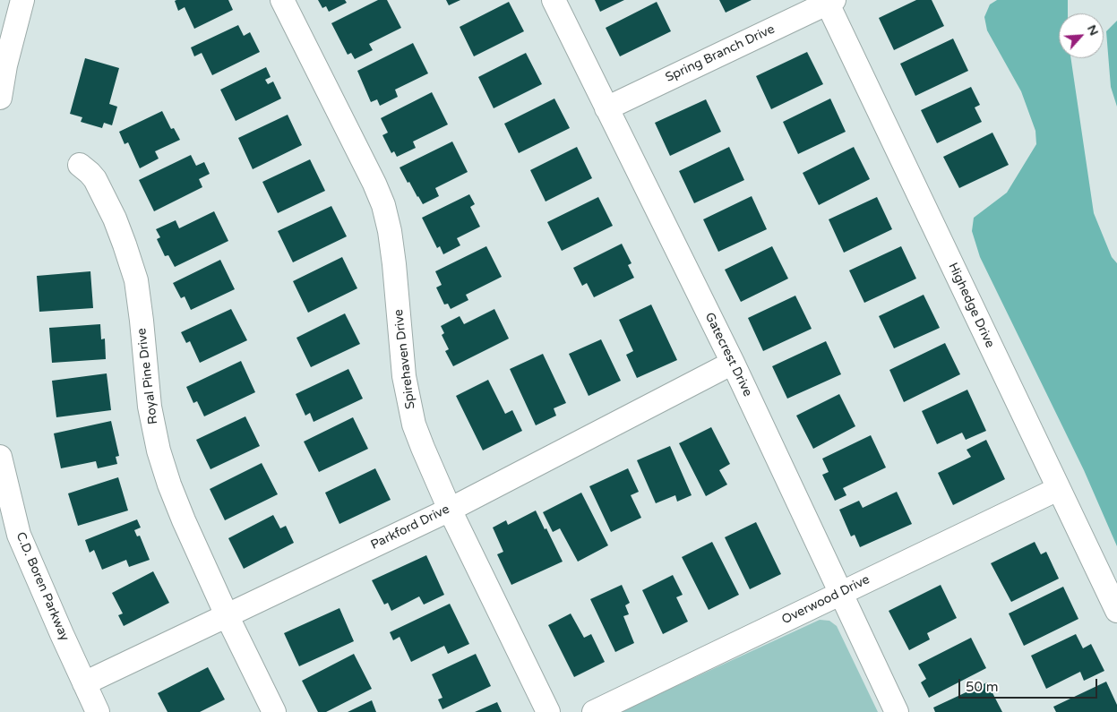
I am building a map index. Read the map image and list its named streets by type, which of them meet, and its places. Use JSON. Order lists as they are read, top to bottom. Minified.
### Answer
{"streets":{"street":["Spring Branch Drive","Highedge Drive","Gatecrest Drive","Spirehaven Drive","Royal Pine Drive","Parkford Drive","C.D. Boren Parkway","Overwood Drive"]},"crossings":[["Spring Branch Drive","Highedge Drive"],["Spring Branch Drive","Gatecrest Drive"],["Highedge Drive","Overwood Drive"],["Gatecrest Drive","Parkford Drive"],["Gatecrest Drive","Overwood Drive"],["Spirehaven Drive","Parkford Drive"],["Royal Pine Drive","Parkford Drive"],["Parkford Drive","C.D. Boren Parkway"]],"scale_bar":"50 m","north":"top right"}
